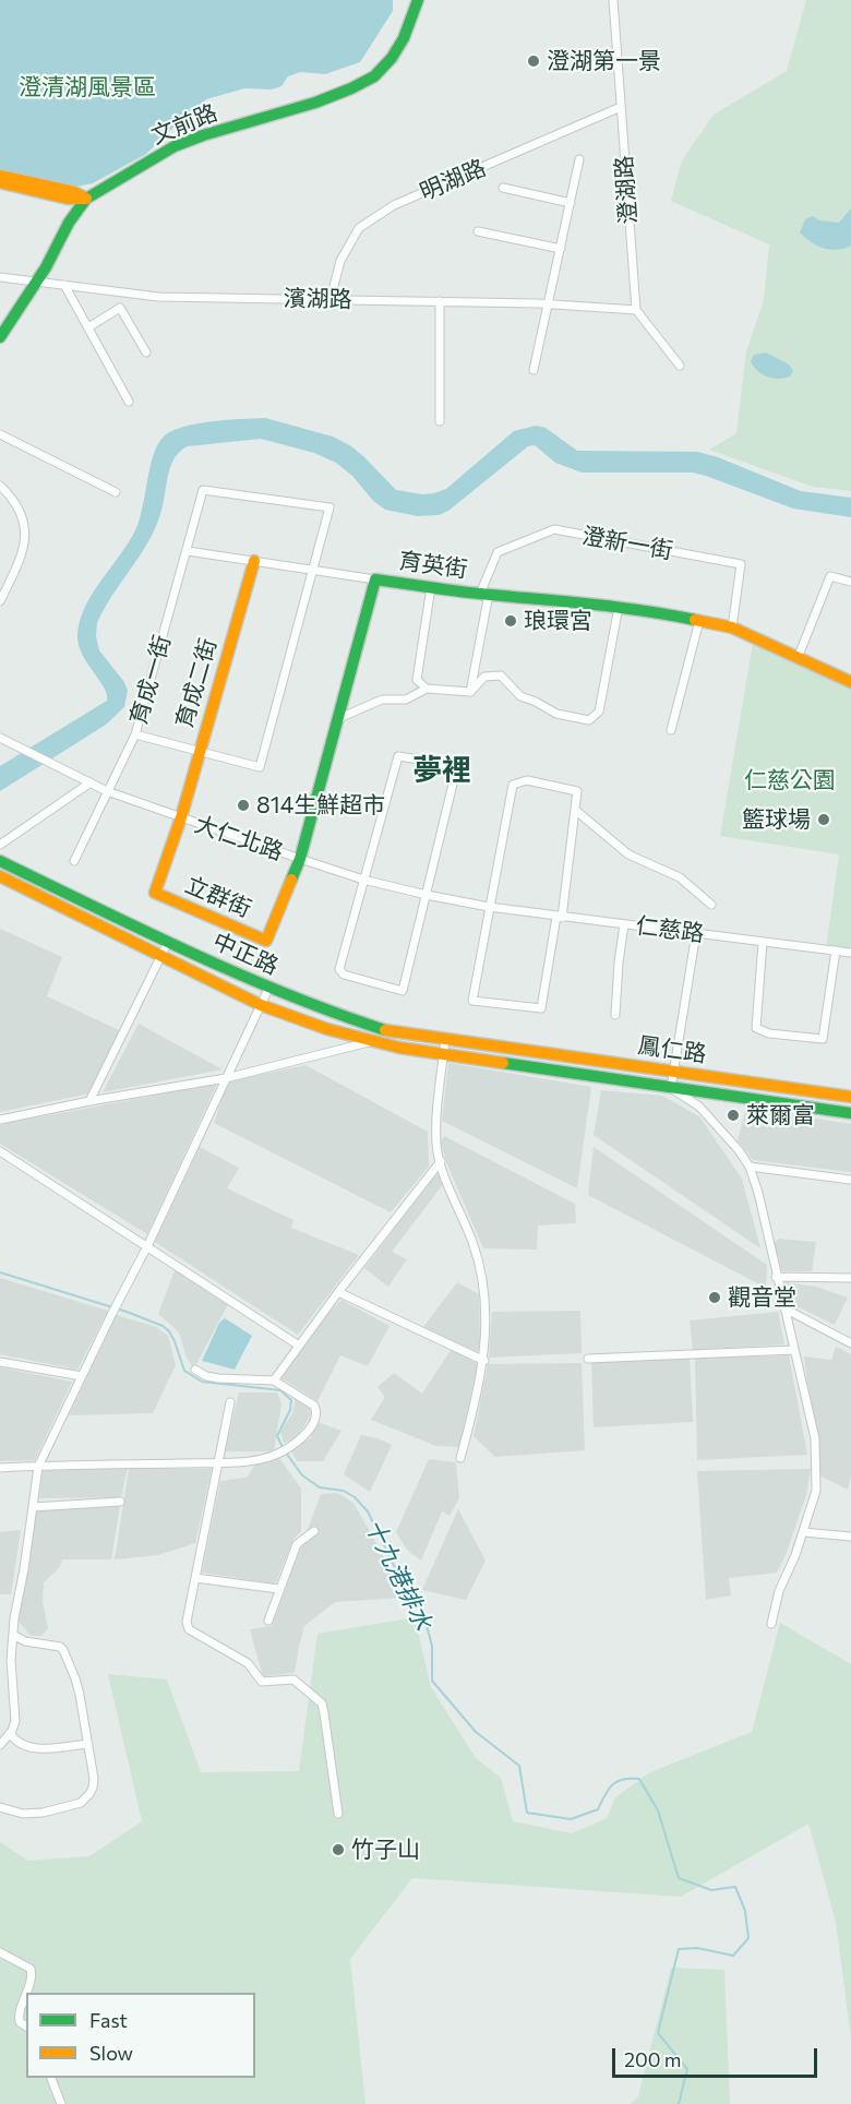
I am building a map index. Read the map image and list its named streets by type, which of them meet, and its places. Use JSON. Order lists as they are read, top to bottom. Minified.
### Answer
{"streets":{"street":["文前路","明湖路","澄湖路","濱湖路","澄新一街","育英街","育成一街","育成二街","大仁北路","立群街","仁慈路","中正路","鳳仁路"]},"crossings":[["文前路","濱湖路"],["明湖路","澄湖路"],["明湖路","濱湖路"],["澄湖路","濱湖路"],["澄新一街","育英街"],["育英街","大仁北路"],["育英街","立群街"],["育成一街","大仁北路"],["育成二街","大仁北路"],["育成二街","立群街"],["大仁北路","立群街"],["大仁北路","仁慈路"],["中正路","鳳仁路"]],"districts":["夢裡"],"water":["十九港排水"],"parks":["澄清湖風景區","仁慈公園"],"places":["澄湖第一景","琅環宮","814生鮮超市","籃球場","萊爾富","觀音堂","竹子山"],"legend":["Fast","Slow"],"scale_bar":"200 m"}
